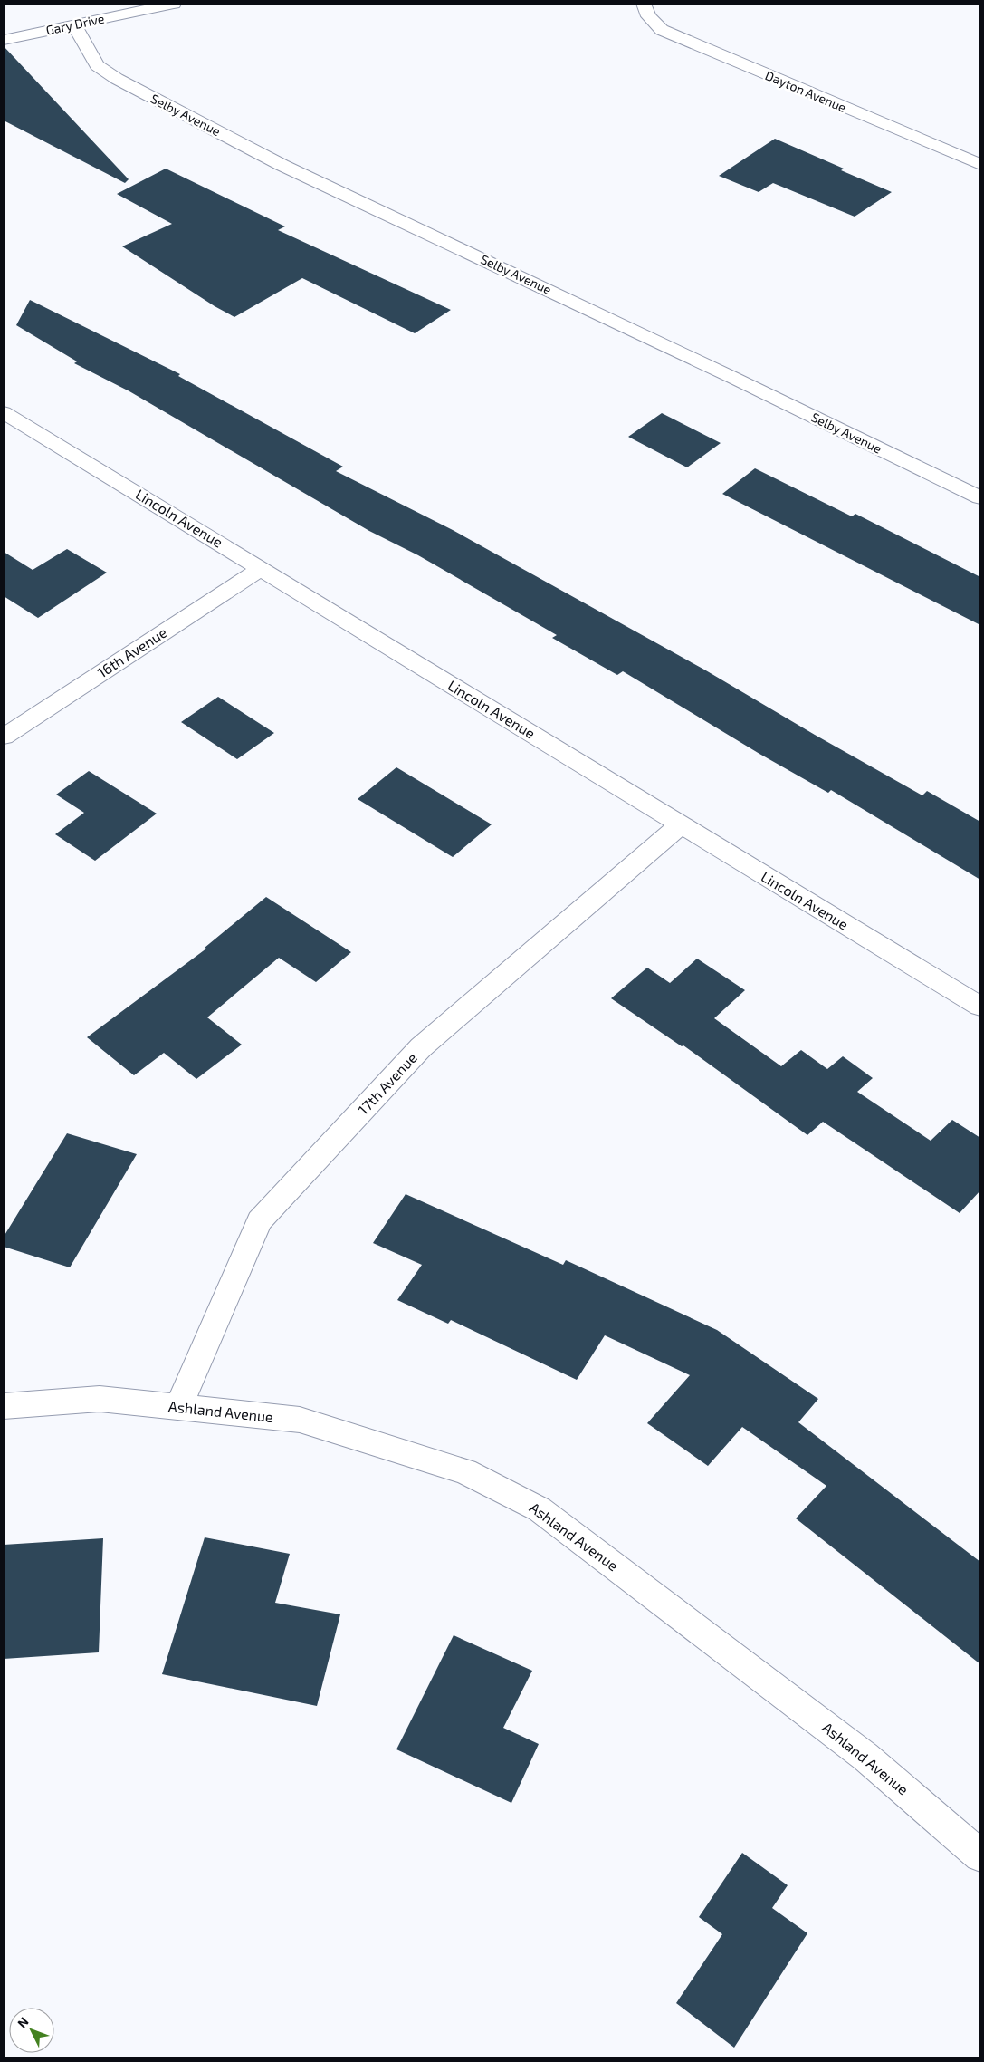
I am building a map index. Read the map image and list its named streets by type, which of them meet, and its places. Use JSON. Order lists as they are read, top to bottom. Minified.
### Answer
{"streets":{"street":["Gary Drive","Dayton Avenue","Selby Avenue","Lincoln Avenue","16th Avenue","17th Avenue","Ashland Avenue"]},"crossings":[["Gary Drive","Selby Avenue"],["Lincoln Avenue","16th Avenue"],["Lincoln Avenue","17th Avenue"],["17th Avenue","Ashland Avenue"]],"north":"top left"}
